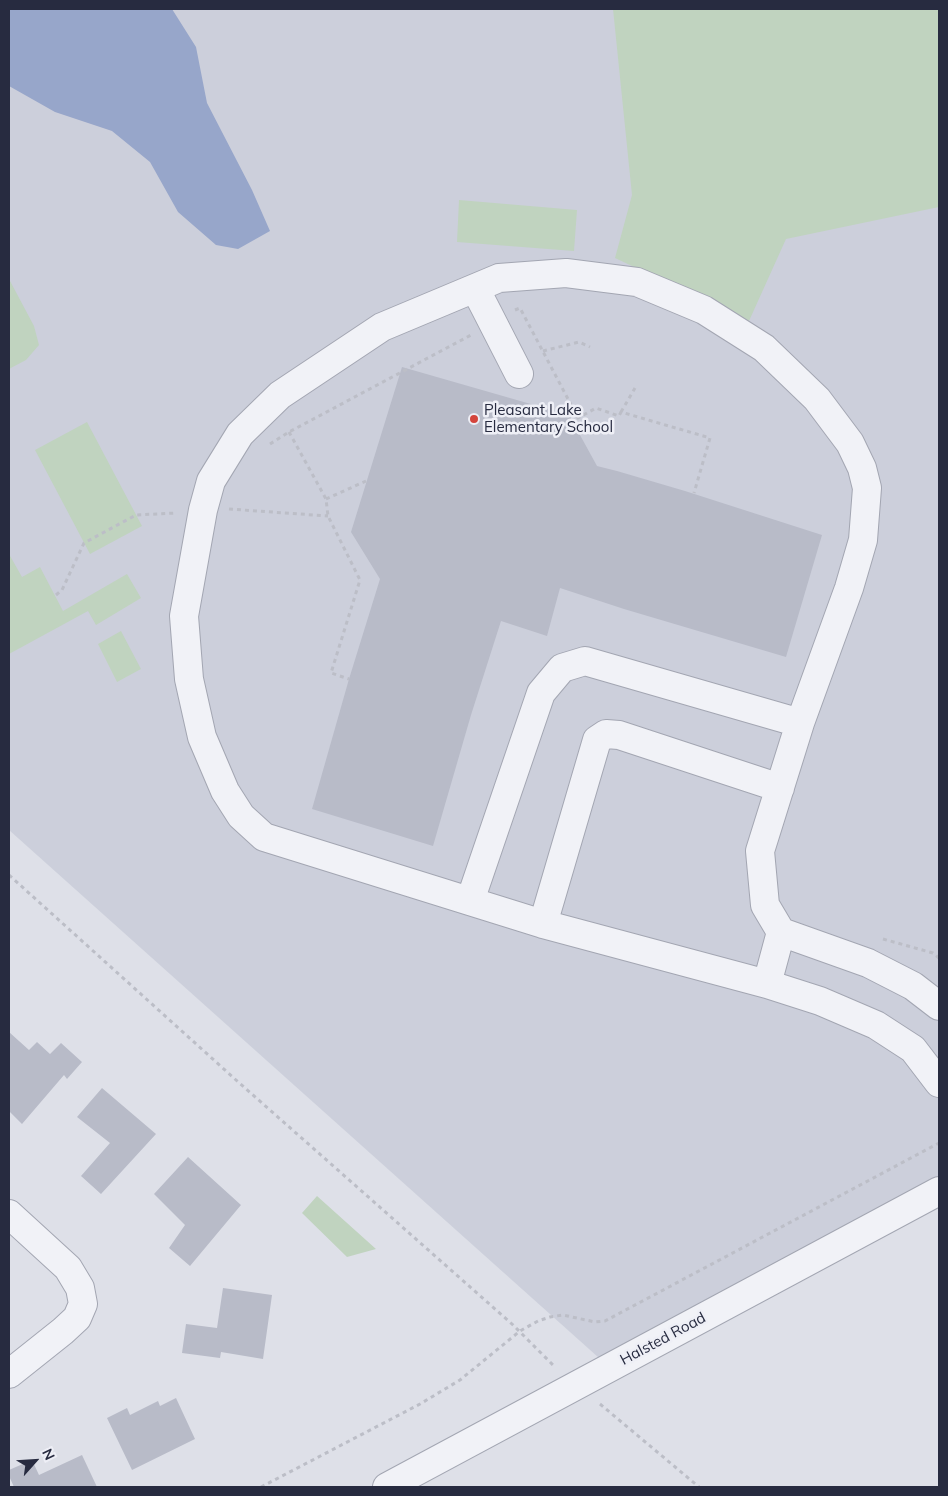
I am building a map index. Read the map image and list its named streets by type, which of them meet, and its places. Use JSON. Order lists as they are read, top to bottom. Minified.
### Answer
{"streets":{"street":["Halsted Road"]},"places":["Pleasant Lake Elementary School"],"north":"top right"}
